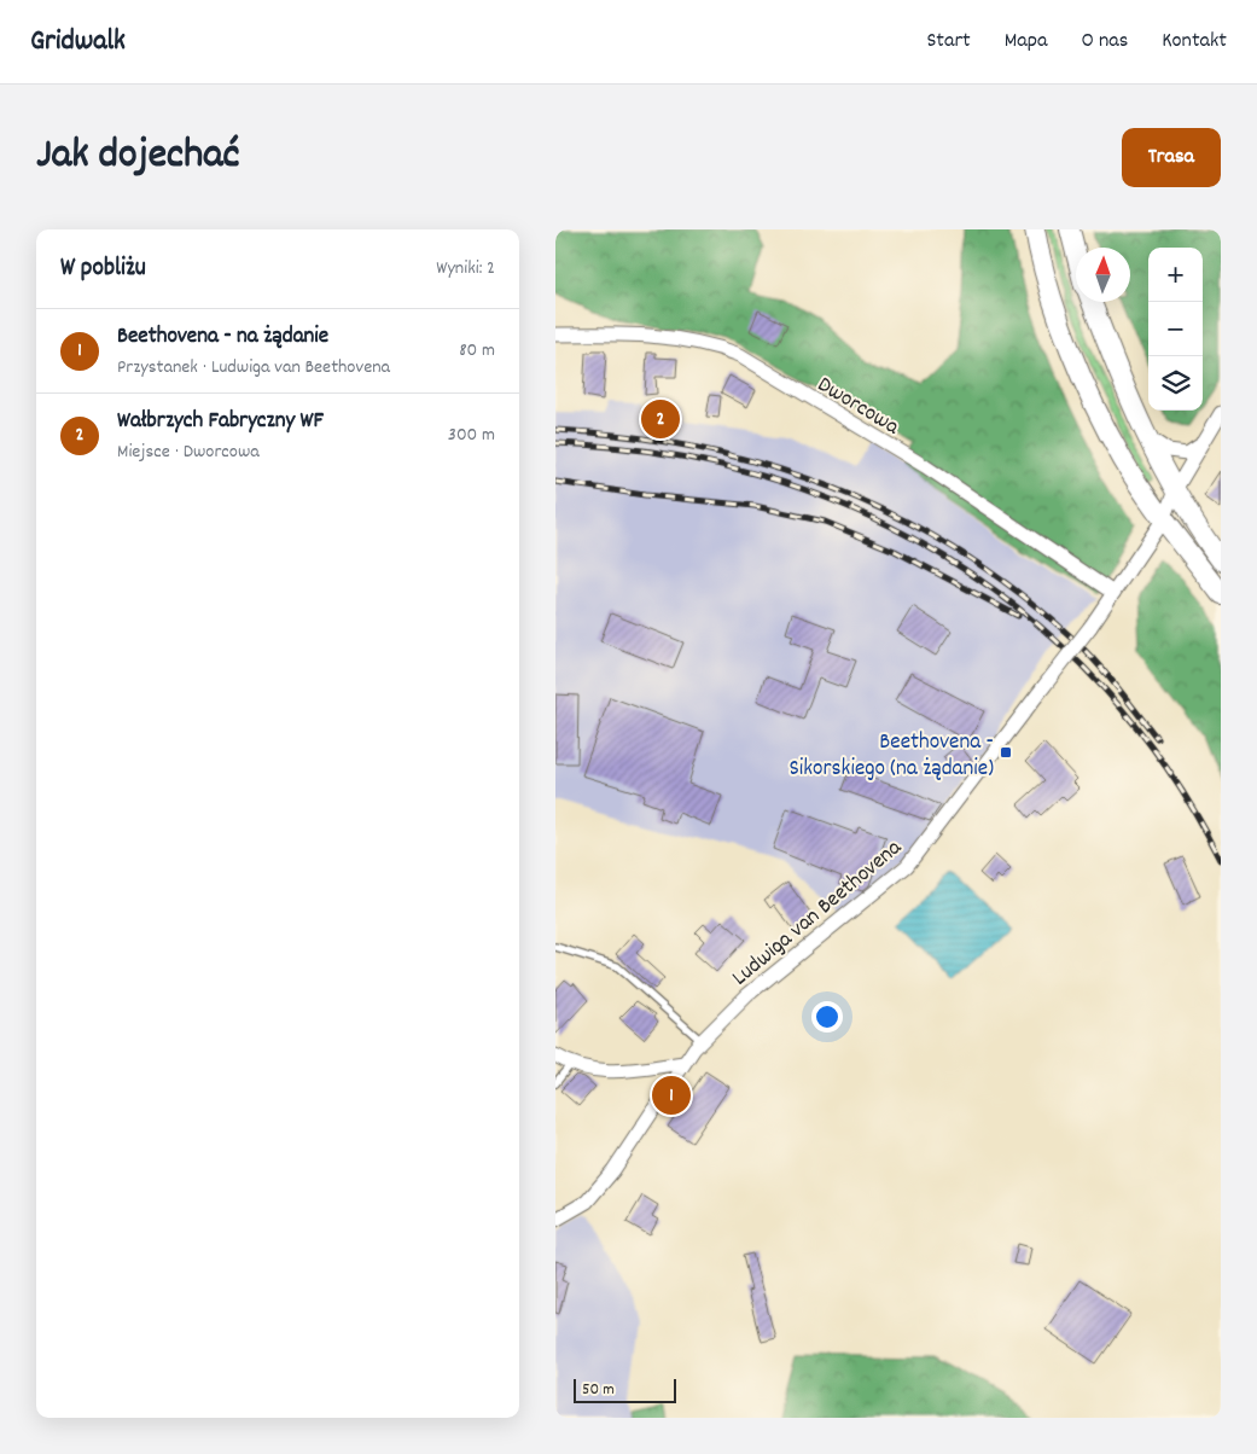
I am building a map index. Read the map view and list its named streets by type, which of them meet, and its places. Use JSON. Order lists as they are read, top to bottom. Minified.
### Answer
{"streets":{"street":["Dworcowa","Ludwiga van Beethovena"]},"crossings":[["Dworcowa","Ludwiga van Beethovena"]],"places":{"transit":["Beethovena - Sikorskiego (na żądanie)"]},"scale_bar":"50 m","north":"top","page":{"header":"Gridwalk","nav":["Start","Mapa","O nas","Kontakt"],"title":"Jak dojechać","buttons":"Trasa","heading":["W pobliżu","Wyniki: 2"],"map_buttons":["+","−"],"list":[{"mark":"1","name":"Beethovena - na żądanie","note":"Przystanek · Ludwiga van Beethovena","value":"80 m"},{"mark":"2","name":"Wałbrzych Fabryczny WF","note":"Miejsce · Dworcowa","value":"300 m"}],"pins":["2","1"],"scale":"50 m"}}
